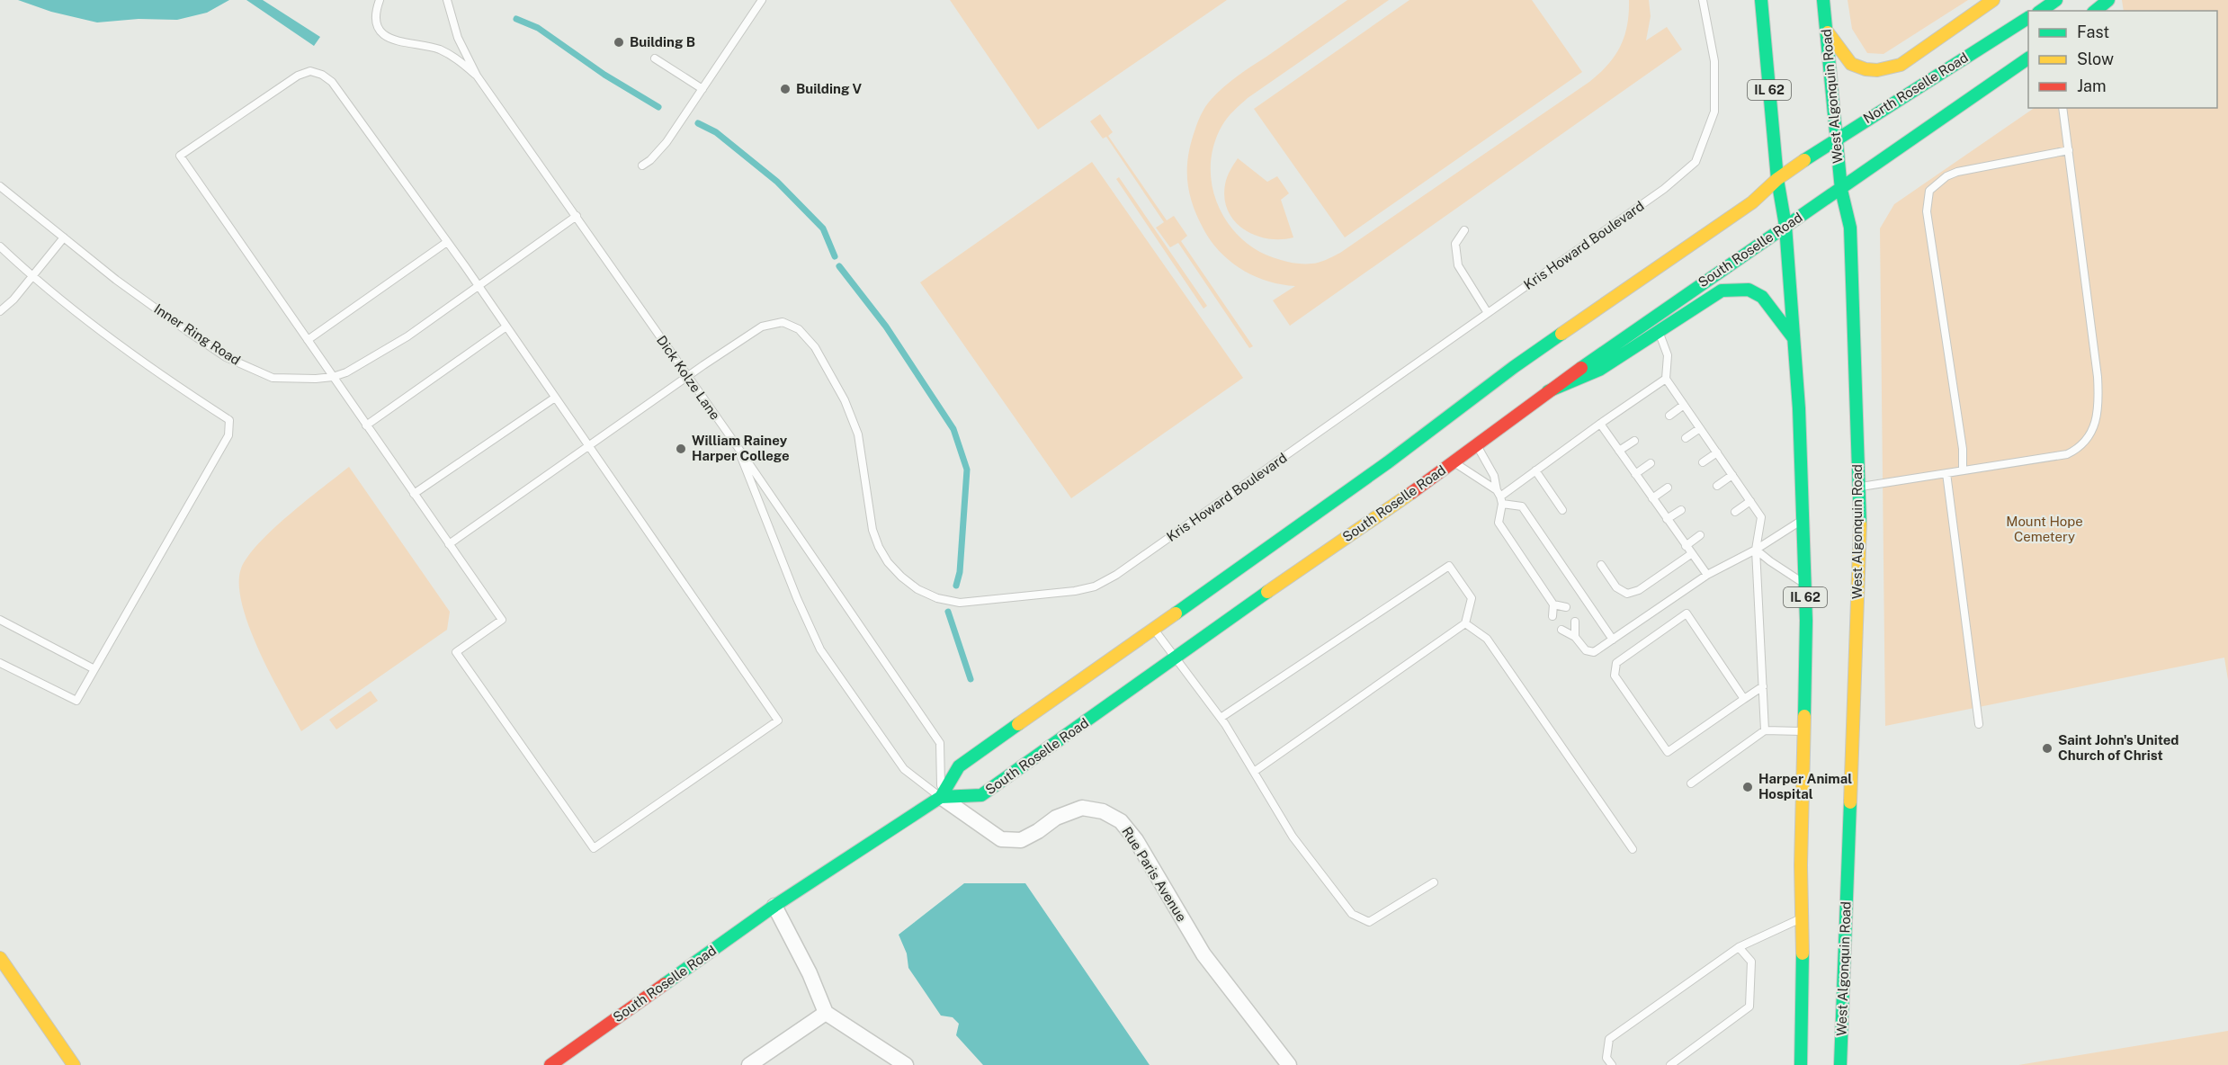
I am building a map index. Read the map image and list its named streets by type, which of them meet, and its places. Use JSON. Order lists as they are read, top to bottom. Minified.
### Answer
{"streets":{"main road":["North Roselle Road","IL 62","West Algonquin Road","South Roselle Road"],"street":["Rue Paris Avenue"],"lane":["Kris Howard Boulevard","Inner Ring Road","Dick Kolze Lane"]},"crossings":[["North Roselle Road","IL 62"],["North Roselle Road","West Algonquin Road"],["North Roselle Road","South Roselle Road"],["IL 62","South Roselle Road"],["West Algonquin Road","South Roselle Road"],["Kris Howard Boulevard","Dick Kolze Lane"],["South Roselle Road","Dick Kolze Lane"],["South Roselle Road","Rue Paris Avenue"],["Inner Ring Road","Dick Kolze Lane"],["Dick Kolze Lane","Rue Paris Avenue"]],"parks":["Mount Hope Cemetery"],"places":["Building B","Building V","William Rainey Harper College","Saint John's United Church of Christ","Harper Animal Hospital"],"legend":["Fast","Slow","Jam"]}
